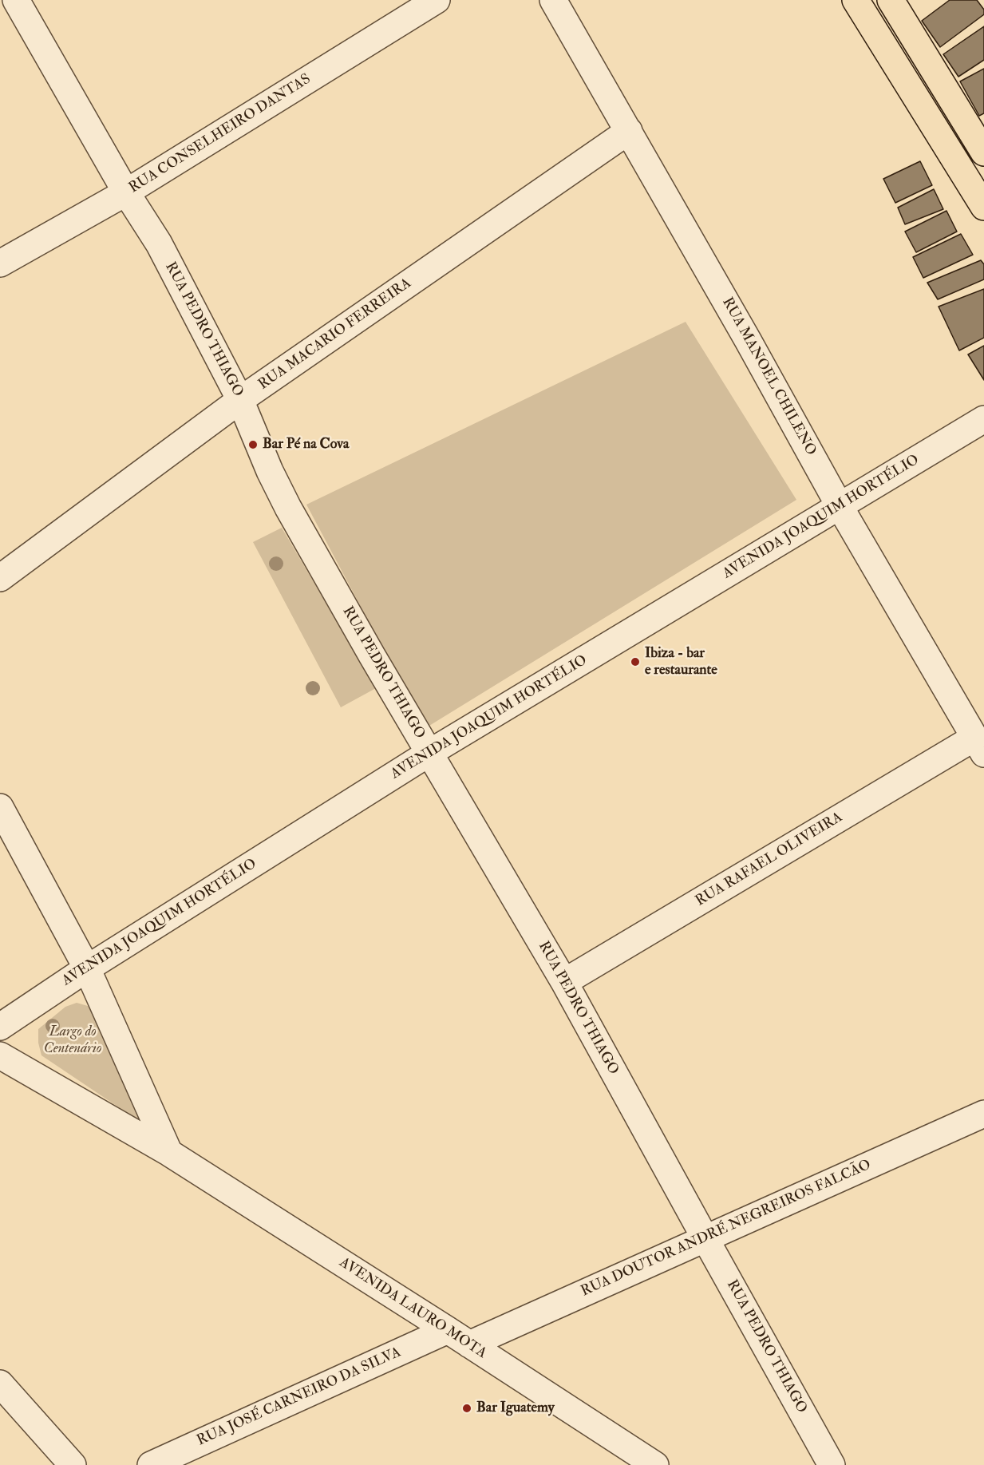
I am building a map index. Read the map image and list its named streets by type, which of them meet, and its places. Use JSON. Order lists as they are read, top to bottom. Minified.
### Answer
{"streets":{"street":["RUA CONSELHEIRO DANTAS","RUA PEDRO THIAGO","RUA MACARIO FERREIRA","RUA MANOEL CHILENO","AVENIDA JOAQUIM HORTÉLIO","RUA RAFAEL OLIVEIRA","RUA DOUTOR ANDRÉ NEGREIROS FALCÃO","AVENIDA LAURO MOTA","RUA JOSÉ CARNEIRO DA SILVA"]},"crossings":[["RUA CONSELHEIRO DANTAS","RUA PEDRO THIAGO"],["RUA PEDRO THIAGO","RUA MACARIO FERREIRA"],["RUA PEDRO THIAGO","AVENIDA JOAQUIM HORTÉLIO"],["RUA PEDRO THIAGO","RUA RAFAEL OLIVEIRA"],["RUA PEDRO THIAGO","RUA DOUTOR ANDRÉ NEGREIROS FALCÃO"],["RUA MACARIO FERREIRA","RUA MANOEL CHILENO"],["RUA MANOEL CHILENO","AVENIDA JOAQUIM HORTÉLIO"],["RUA MANOEL CHILENO","RUA RAFAEL OLIVEIRA"],["RUA DOUTOR ANDRÉ NEGREIROS FALCÃO","AVENIDA LAURO MOTA"],["AVENIDA LAURO MOTA","RUA JOSÉ CARNEIRO DA SILVA"]],"parks":["Largo do Centenário"],"places":["Bar Pé na Cova","Ibiza - bar e restaurante","Bar Iguatemy"]}
